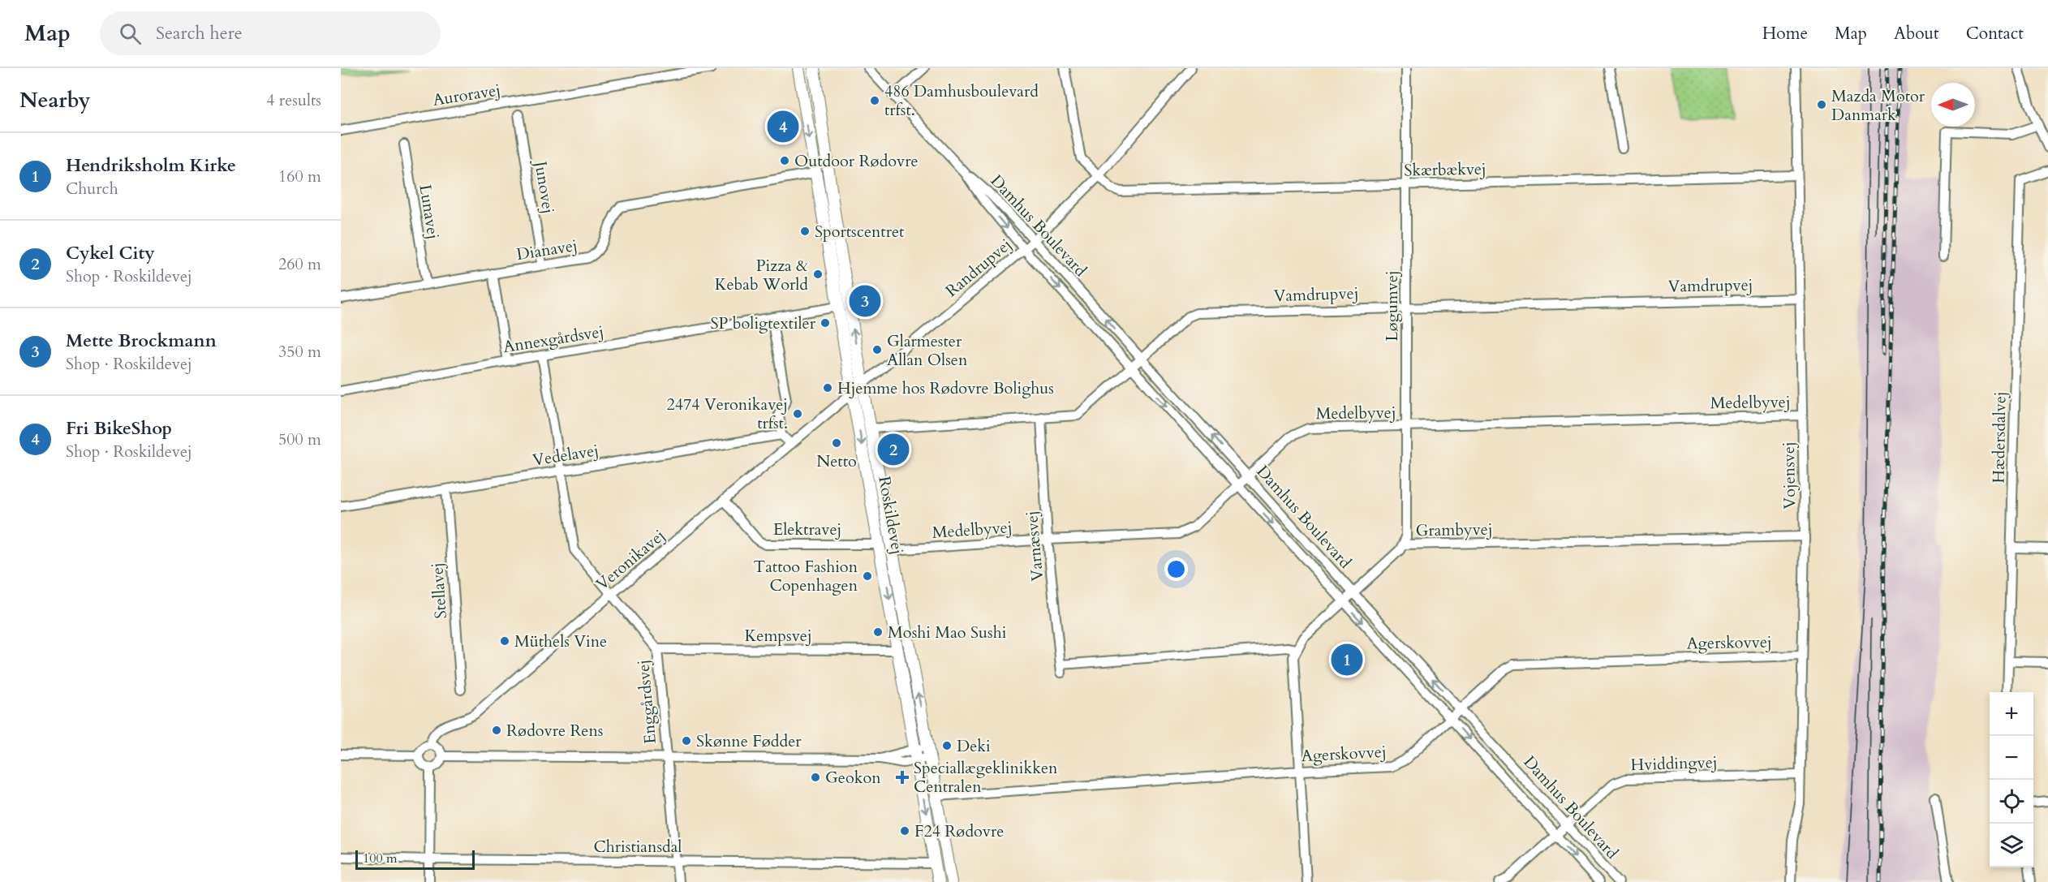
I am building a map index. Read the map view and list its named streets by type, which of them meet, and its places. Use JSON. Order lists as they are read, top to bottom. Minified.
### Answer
{"streets":{"main road":["Roskildevej"],"street":["Auroravej","Skærbækvej","Junovej","Lunavej","Damhus Boulevard","Dianavej","Randrupvej","Vamdrupvej","Løgumvej","Annexgårdsvej","Medelbyvej","Hædersdalvej","Vedelavej","Vojensvej","Elektravej","Grambyvej","Varnæsvej","Veronikavej","Stellavej","Kempsvej","Agerskovvej","Enggårdsvej","Hviddingvej","Christiansdal"]},"crossings":[["Skærbækvej","Randrupvej"],["Skærbækvej","Løgumvej"],["Skærbækvej","Vojensvej"],["Junovej","Dianavej"],["Lunavej","Dianavej"],["Damhus Boulevard","Randrupvej"],["Damhus Boulevard","Vamdrupvej"],["Damhus Boulevard","Medelbyvej"],["Damhus Boulevard","Grambyvej"],["Damhus Boulevard","Agerskovvej"],["Damhus Boulevard","Hviddingvej"],["Dianavej","Roskildevej"],["Randrupvej","Roskildevej"],["Randrupvej","Veronikavej"],["Vamdrupvej","Løgumvej"],["Vamdrupvej","Vojensvej"],["Vamdrupvej","Roskildevej"],["Vamdrupvej","Varnæsvej"],["Løgumvej","Medelbyvej"],["Løgumvej","Grambyvej"],["Annexgårdsvej","Roskildevej"],["Annexgårdsvej","Enggårdsvej"],["Medelbyvej","Vojensvej"],["Medelbyvej","Roskildevej"],["Medelbyvej","Varnæsvej"],["Vedelavej","Stellavej"],["Vedelavej","Enggårdsvej"],["Vojensvej","Grambyvej"],["Vojensvej","Agerskovvej"],["Vojensvej","Hviddingvej"],["Roskildevej","Elektravej"],["Roskildevej","Veronikavej"],["Roskildevej","Kempsvej"],["Roskildevej","Agerskovvej"],["Roskildevej","Christiansdal"],["Elektravej","Veronikavej"],["Grambyvej","Varnæsvej"],["Veronikavej","Enggårdsvej"],["Kempsvej","Enggårdsvej"],["Enggårdsvej","Christiansdal"]],"places":{"other":["486 Damhusboulevard trfst.","Mazda Motor Danmark","Outdoor Rødovre","Sportscentret","Pizza & Kebab World","SP boligtextiler","Glarmester Allan Olsen","Hjemme hos Rødovre Bolighus","2474 Veronikavej trfst.","Netto","Tattoo Fashion Copenhagen","Moshi Mao Sushi","Müthels Vine","Rødovre Rens","Skønne Fødder","Deki","Geokon","F24 Rødovre"],"health":["Speciallægeklinikken Centralen"]},"scale_bar":"100 m","north":"left","page":{"header":"Map","search":"Search here","nav":["Home","Map","About","Contact"],"heading":["Nearby","4 results"],"pins":["4","3","2","1"],"list":[{"mark":"1","name":"Hendriksholm Kirke","note":"Church","value":"160 m"},{"mark":"2","name":"Cykel City","note":"Shop · Roskildevej","value":"260 m"},{"mark":"3","name":"Mette Brockmann","note":"Shop · Roskildevej","value":"350 m"},{"mark":"4","name":"Fri BikeShop","note":"Shop · Roskildevej","value":"500 m"}],"map_buttons":["+","−"],"scale":"100 m"}}
